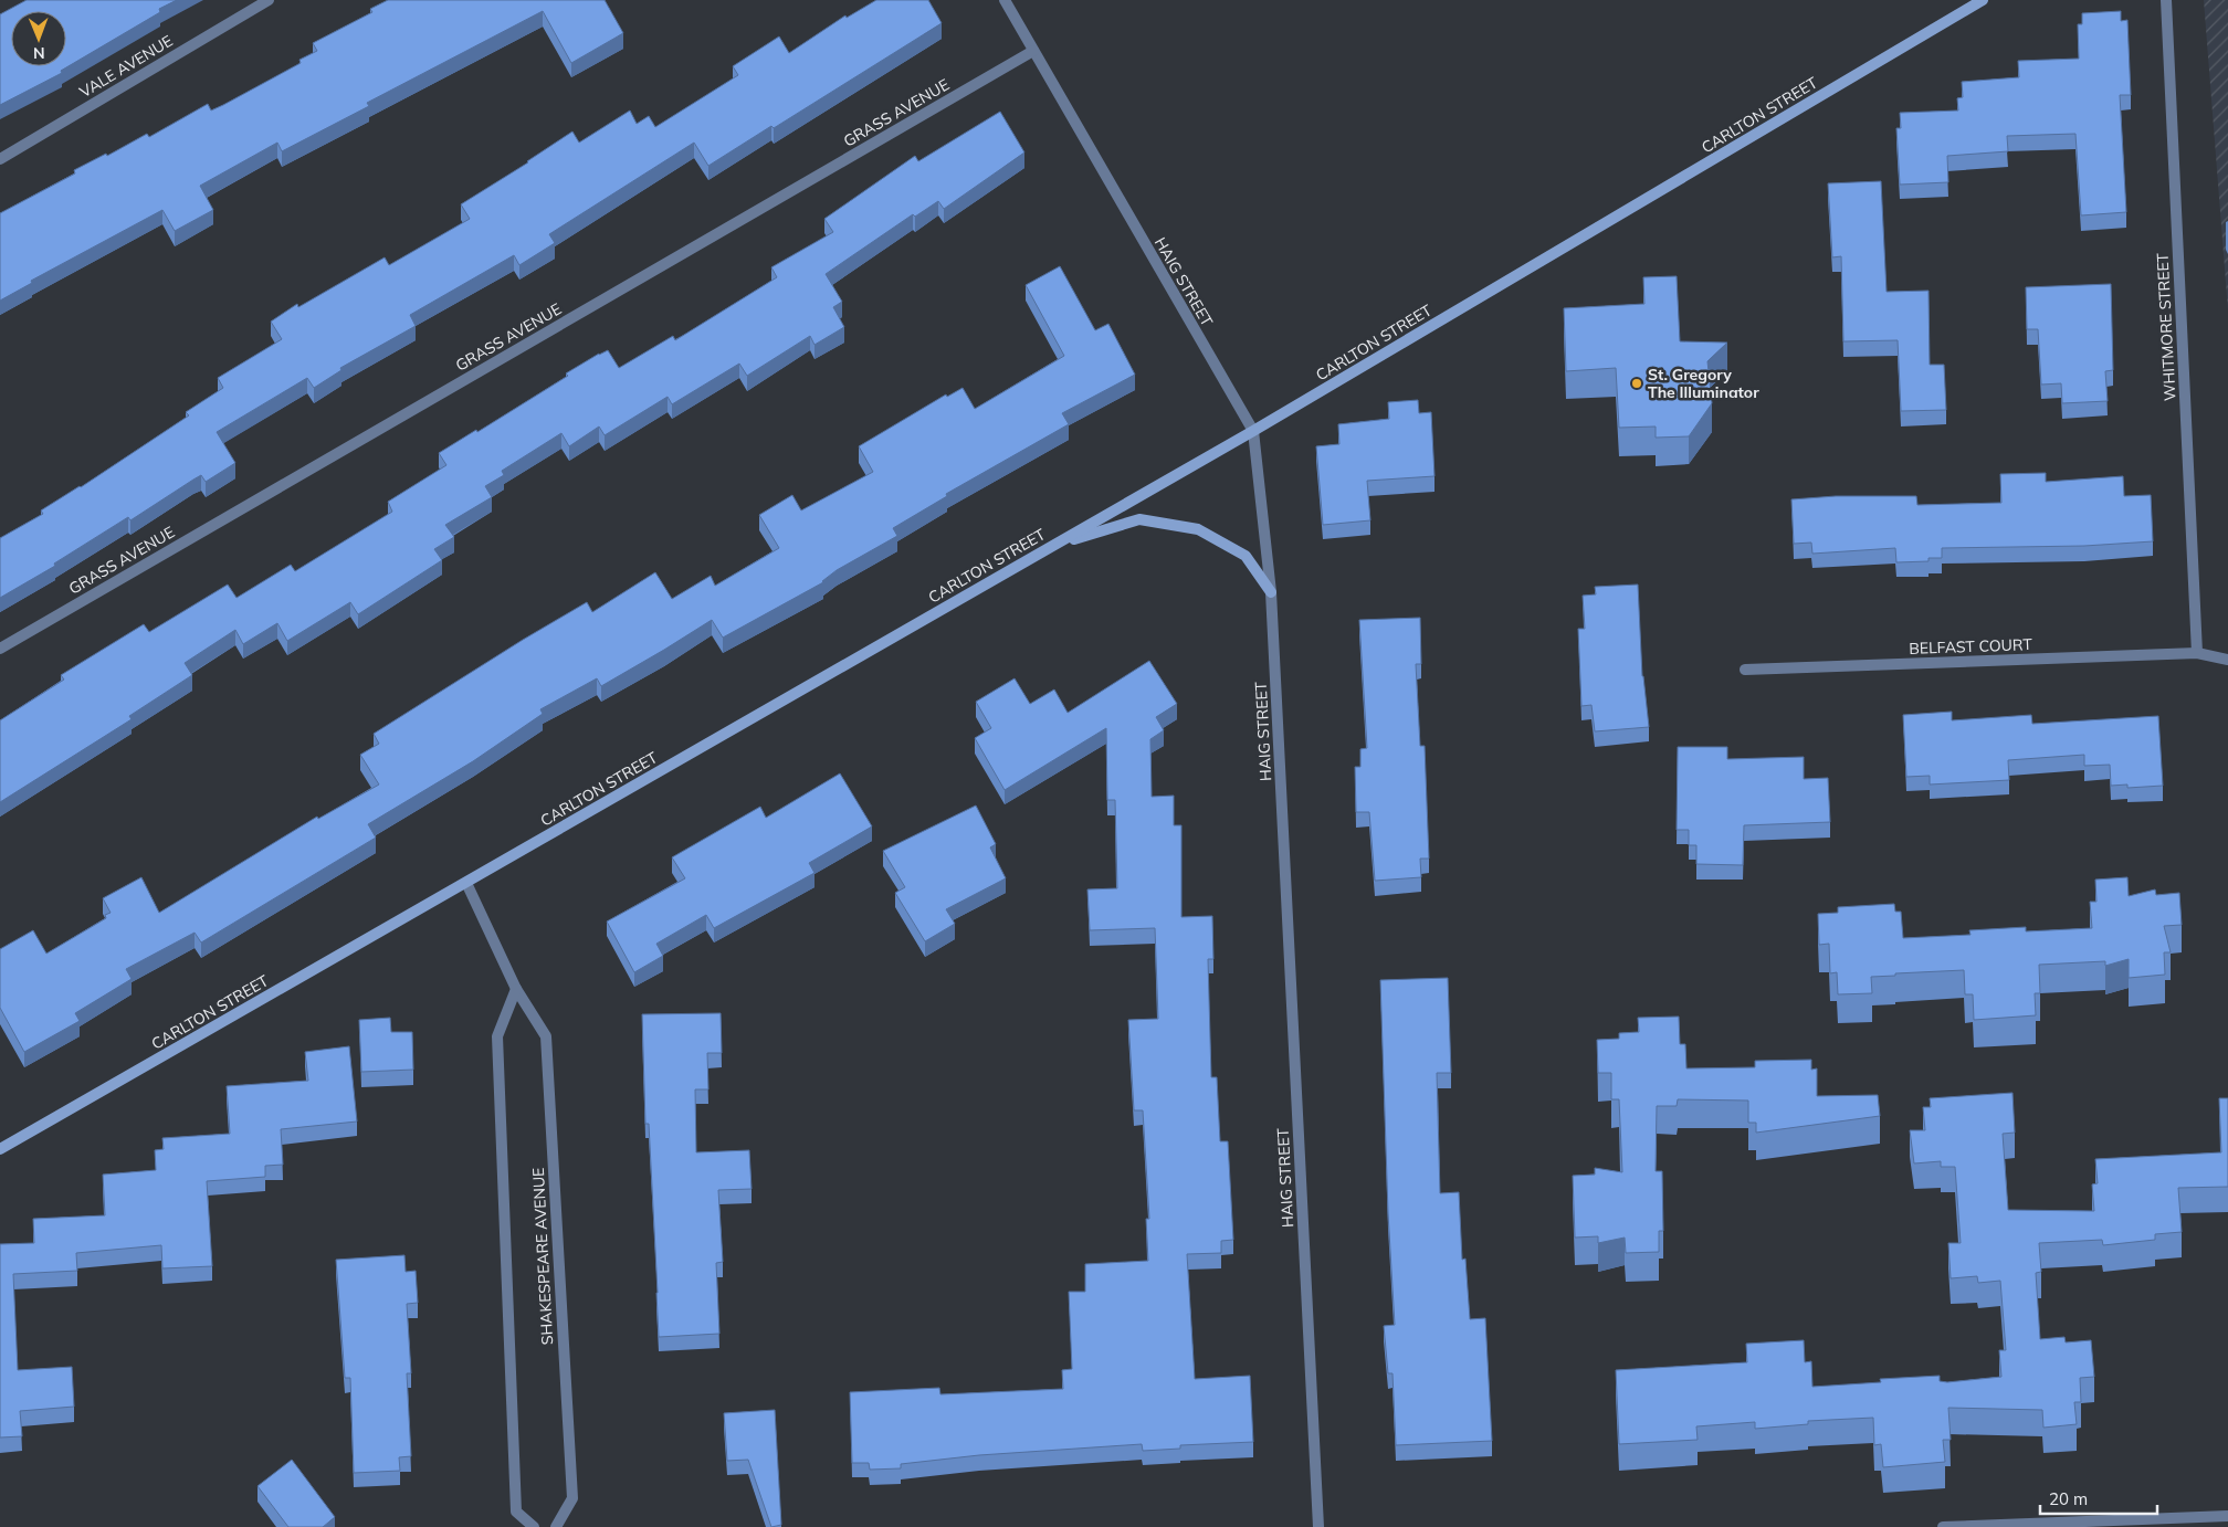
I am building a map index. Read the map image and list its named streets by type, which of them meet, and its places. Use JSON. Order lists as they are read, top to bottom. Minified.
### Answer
{"streets":{"main road":["CARLTON STREET"],"street":["VALE AVENUE","GRASS AVENUE","HAIG STREET","WHITMORE STREET","BELFAST COURT","SHAKESPEARE AVENUE"]},"crossings":[["GRASS AVENUE","HAIG STREET"],["CARLTON STREET","HAIG STREET"],["CARLTON STREET","SHAKESPEARE AVENUE"],["WHITMORE STREET","BELFAST COURT"]],"places":["St. Gregory The Illuminator"],"scale_bar":"20 m","north":"bottom"}
